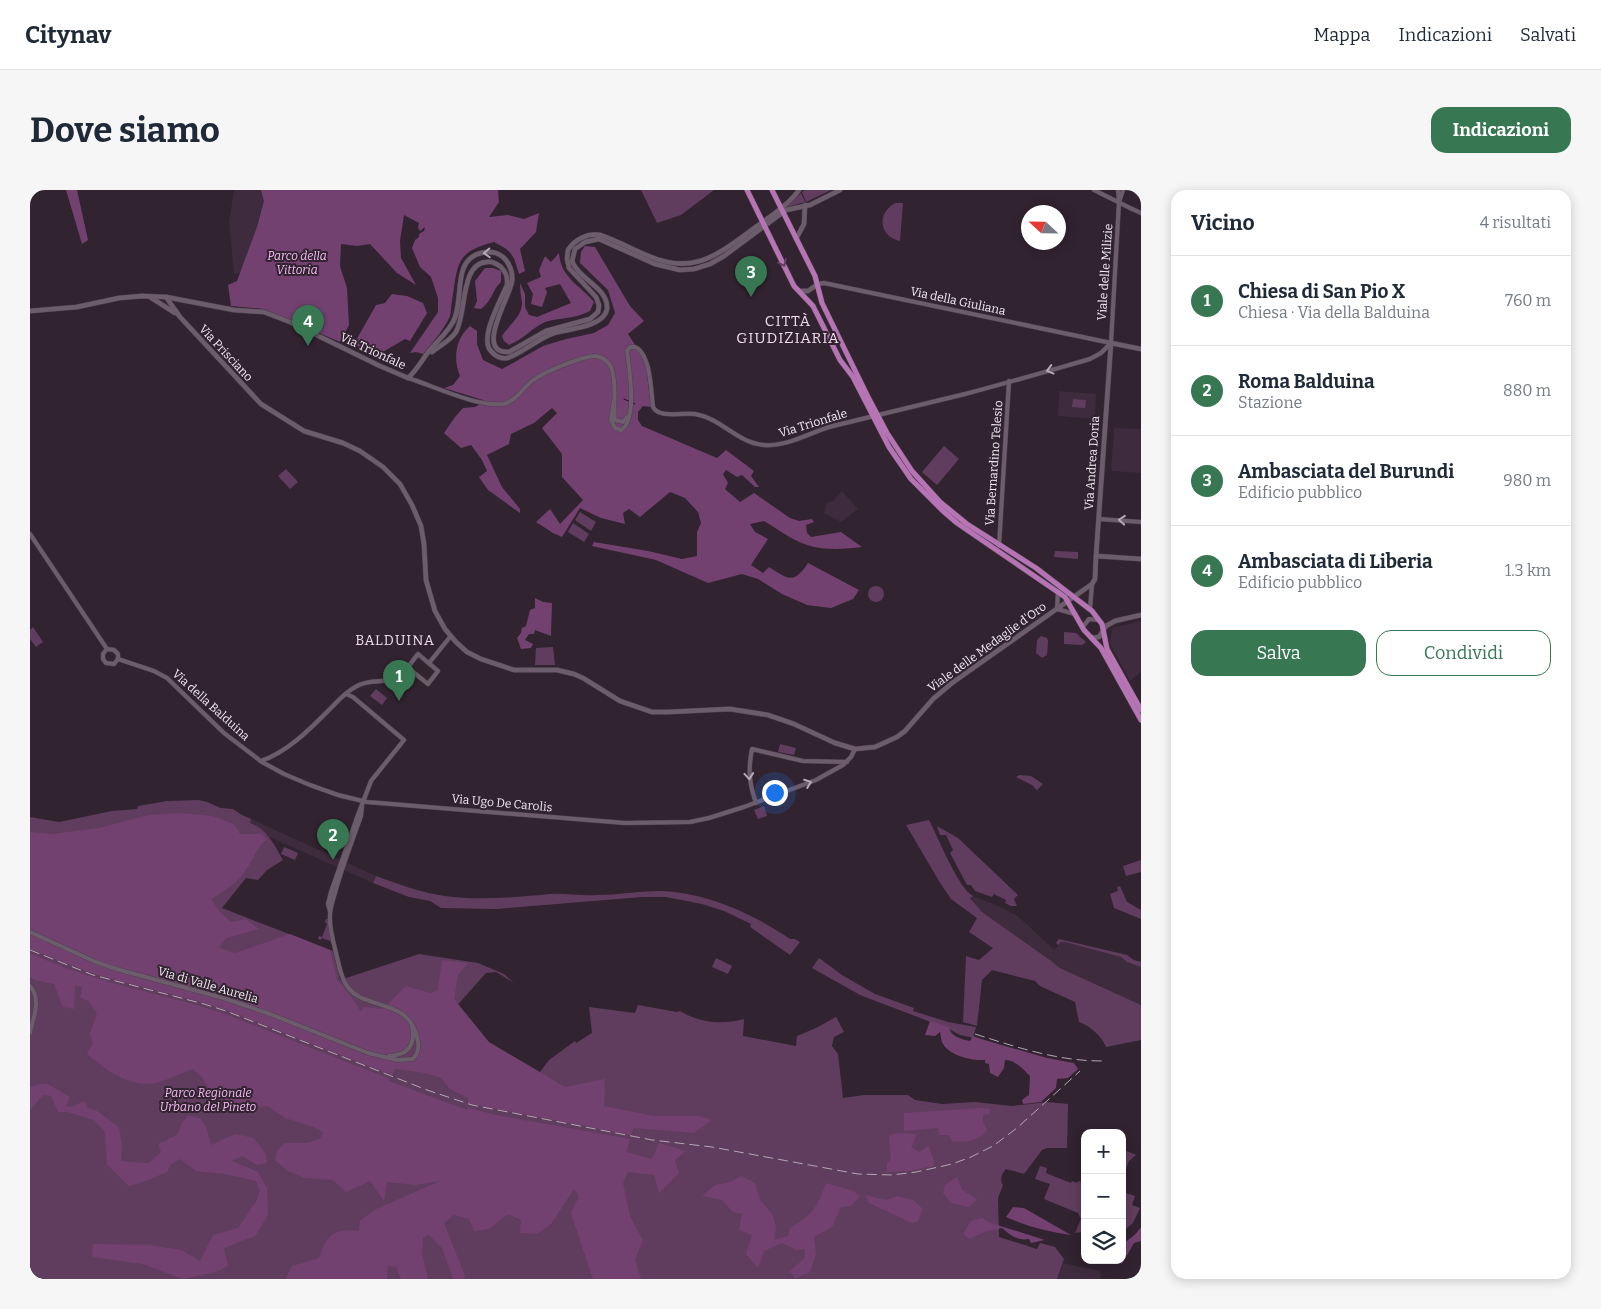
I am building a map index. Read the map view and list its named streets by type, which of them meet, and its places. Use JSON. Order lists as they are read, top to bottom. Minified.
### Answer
{"streets":{"main road":["Via Trionfale","Via Prisciano","Via Andrea Doria","Viale delle Medaglie d'Oro"],"street":["Viale delle Milizie","Via della Giuliana","Via Bernardino Telesio","Via della Balduina","Via Ugo De Carolis","Via di Valle Aurelia"]},"crossings":[["Viale delle Milizie","Via della Giuliana"],["Viale delle Milizie","Via Trionfale"],["Viale delle Milizie","Via Andrea Doria"],["Via della Giuliana","Via Trionfale"],["Via della Giuliana","Via Andrea Doria"],["Via Trionfale","Via Prisciano"],["Via Trionfale","Via Bernardino Telesio"],["Via Trionfale","Via Andrea Doria"],["Via Prisciano","Viale delle Medaglie d'Oro"],["Via Andrea Doria","Viale delle Medaglie d'Oro"],["Via della Balduina","Via Ugo De Carolis"]],"districts":["CITTÀ GIUDIZIARIA","BALDUINA"],"parks":["Parco della Vittoria","Parco Regionale Urbano del Pineto"],"north":"left","page":{"header":"Citynav","nav":["Mappa","Indicazioni","Salvati"],"buttons":["Indicazioni",["Salva","Condividi"]],"title":"Dove siamo","heading":["Vicino","4 risultati"],"list":[{"mark":"1","name":"Chiesa di San Pio X","note":"Chiesa · Via della Balduina","value":"760 m"},{"mark":"2","name":"Roma Balduina","note":"Stazione","value":"880 m"},{"mark":"3","name":"Ambasciata del Burundi","note":"Edificio pubblico","value":"980 m"},{"mark":"4","name":"Ambasciata di Liberia","note":"Edificio pubblico","value":"1.3 km"}],"pins":["3","4","1","2"],"map_buttons":["+","−"]}}
